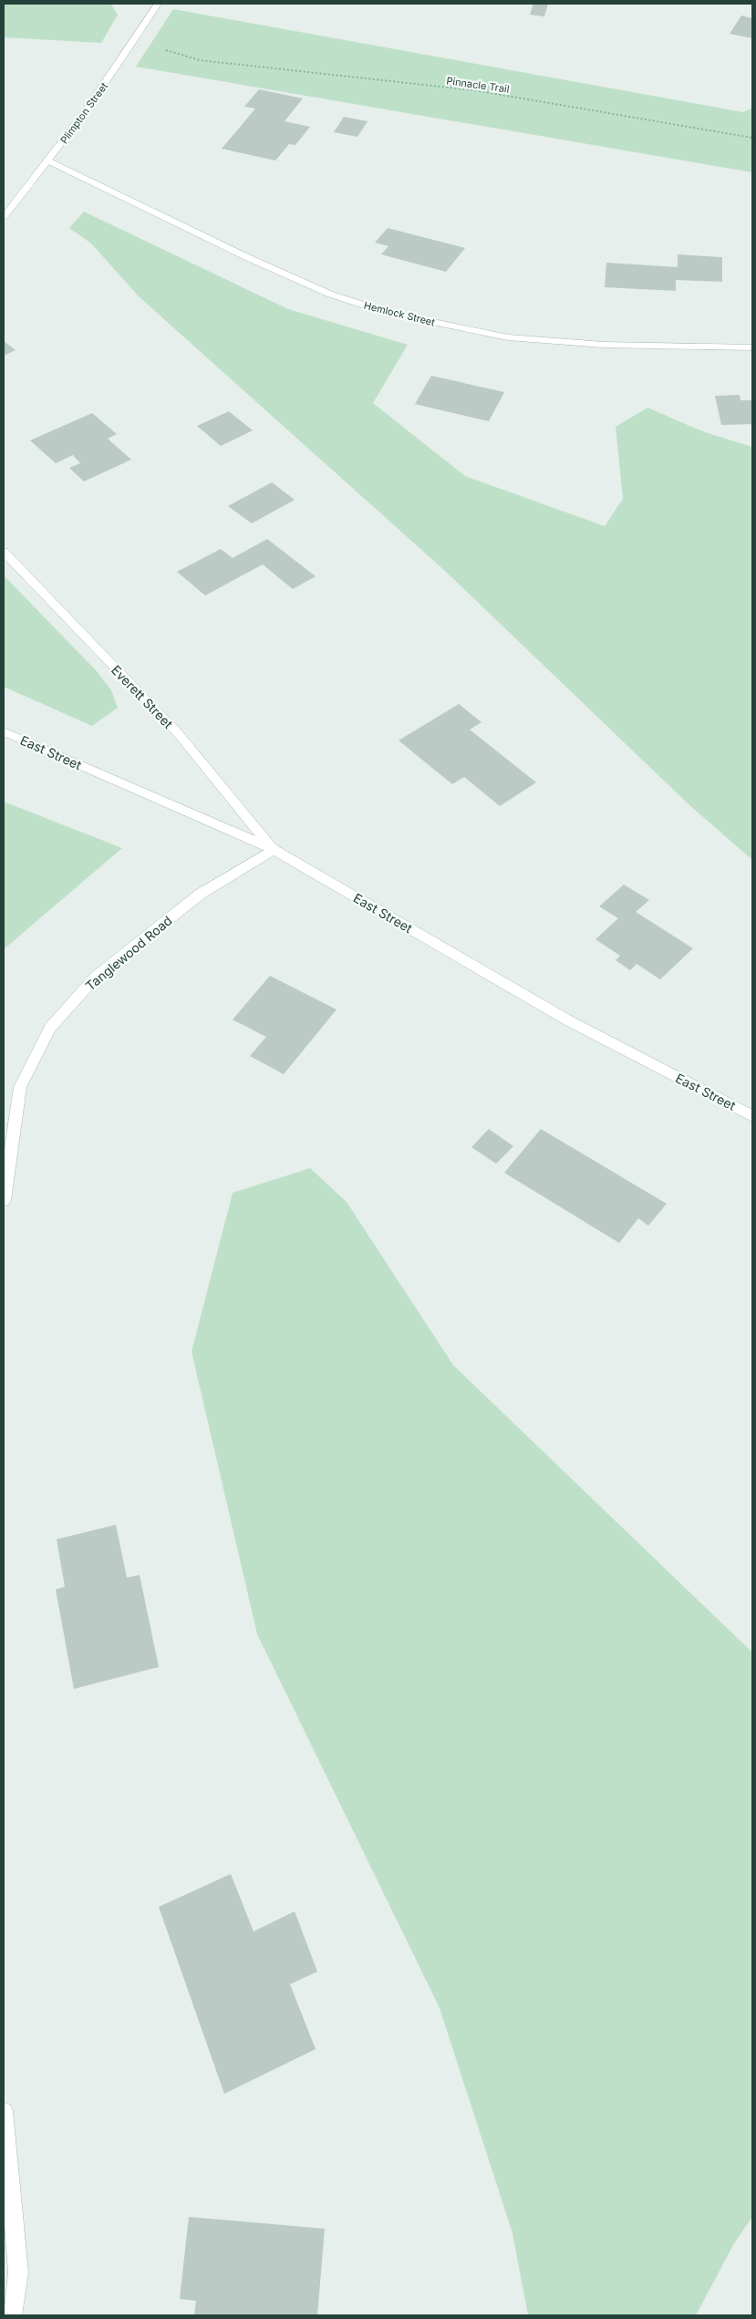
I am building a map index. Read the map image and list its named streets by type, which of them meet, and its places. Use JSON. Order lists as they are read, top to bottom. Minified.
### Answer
{"streets":{"street":["Plimpton Street","Hemlock Street","Everett Street","East Street","Tanglewood Road"],"path":["Pinnacle Trail"]},"crossings":[["Plimpton Street","Hemlock Street"],["Everett Street","East Street"],["Everett Street","Tanglewood Road"],["East Street","Tanglewood Road"]]}
